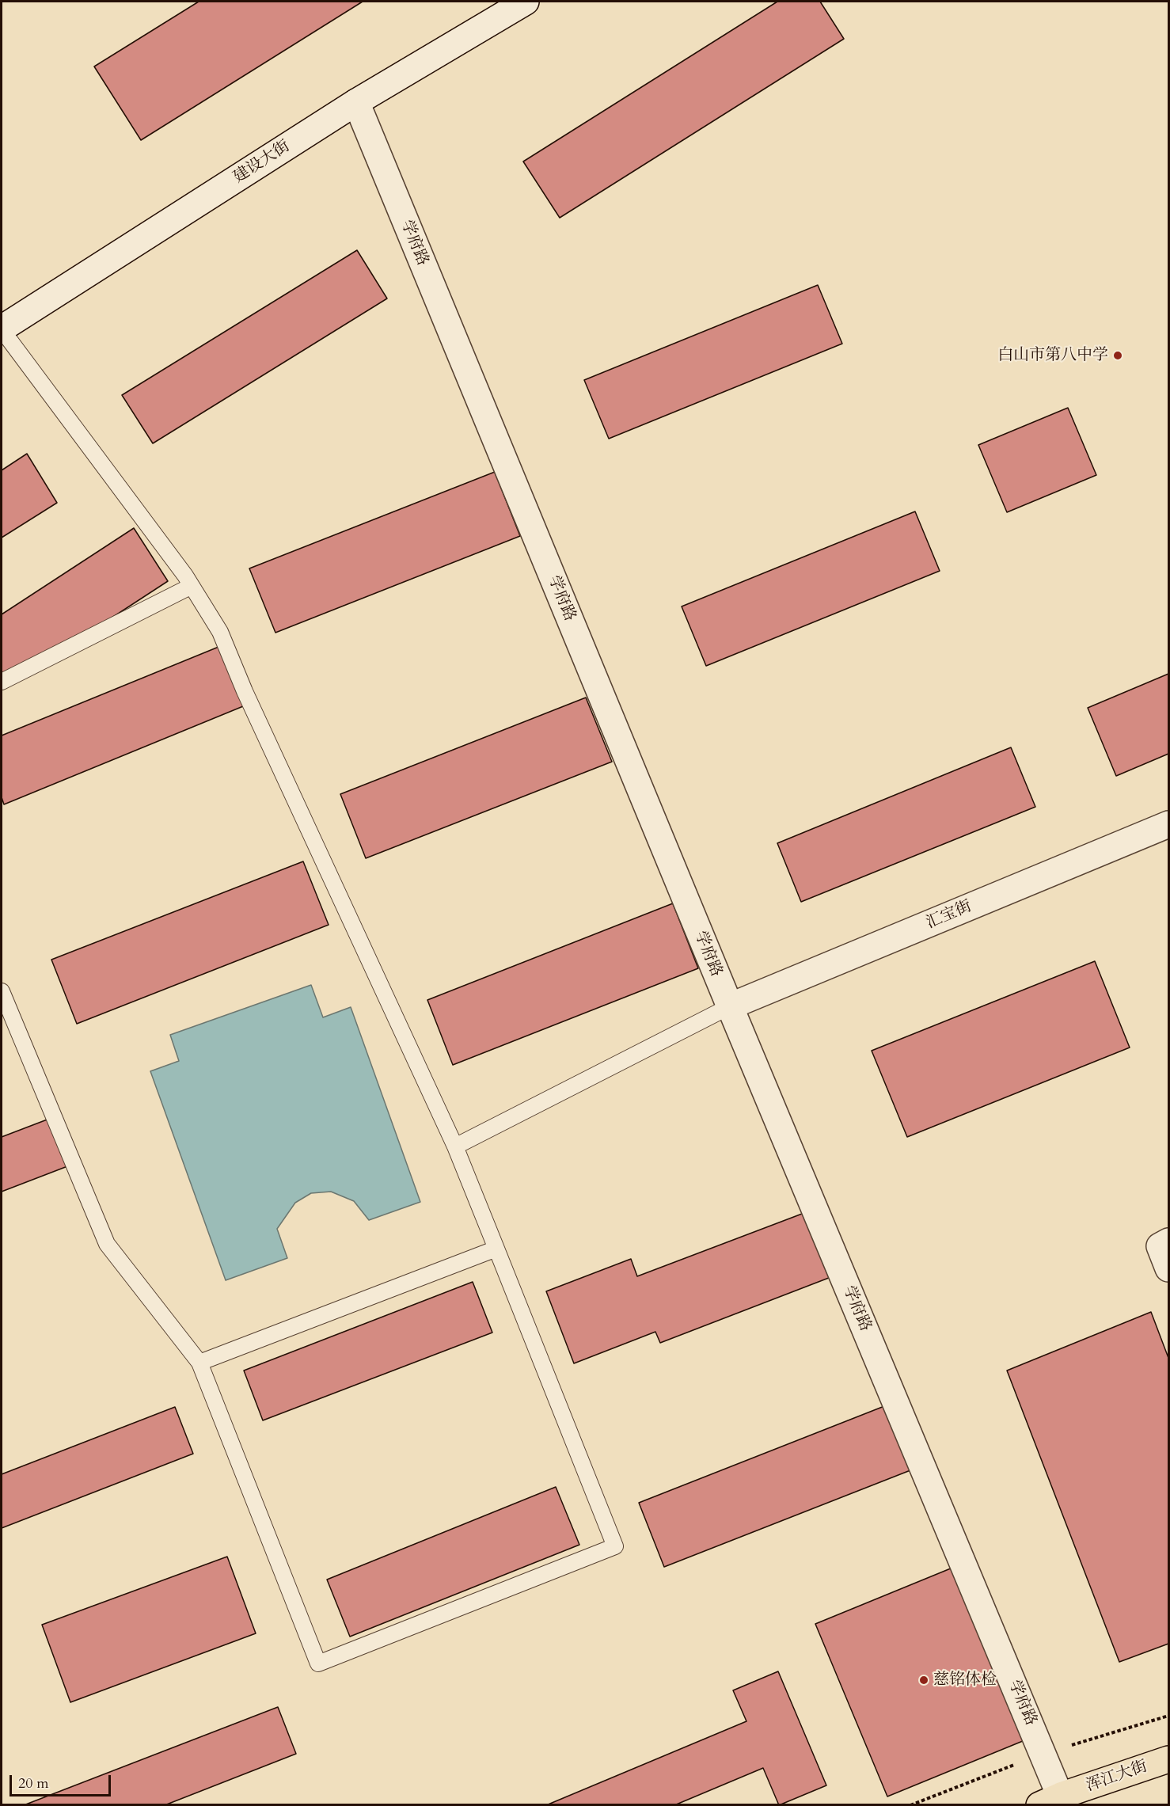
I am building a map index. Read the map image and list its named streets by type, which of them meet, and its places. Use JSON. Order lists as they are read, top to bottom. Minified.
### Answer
{"streets":{"main road":["浑江大街"],"street":["建设大街","学府路","汇宝街"]},"crossings":[["建设大街","学府路"],["学府路","汇宝街"],["学府路","浑江大街"]],"places":["白山市第八中学","慈铭体检"],"scale_bar":"20 m"}
